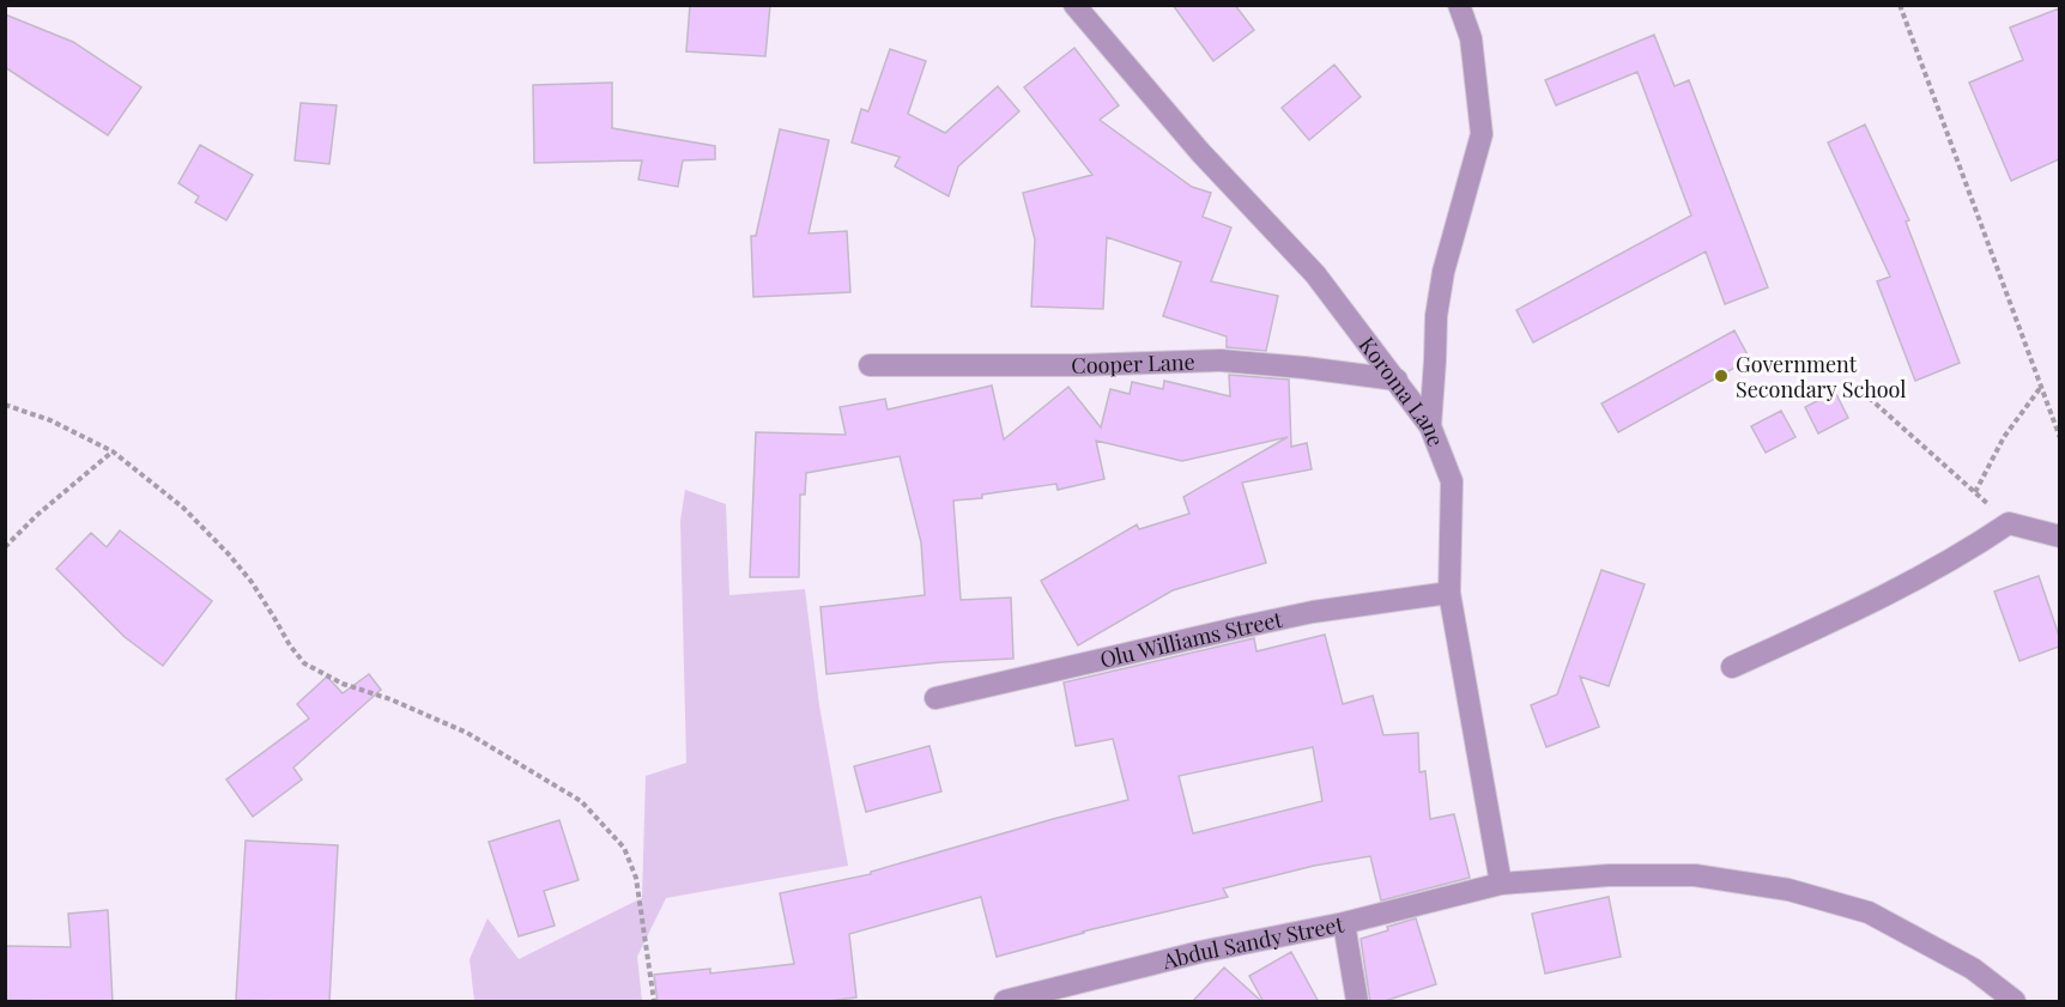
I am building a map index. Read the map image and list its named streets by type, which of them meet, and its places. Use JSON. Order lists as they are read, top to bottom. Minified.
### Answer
{"streets":{"street":["Cooper Lane","Koroma Lane","Olu Williams Street","Abdul Sandy Street"]},"crossings":[["Cooper Lane","Koroma Lane"],["Koroma Lane","Olu Williams Street"],["Koroma Lane","Abdul Sandy Street"]],"places":["Government Secondary School"]}
